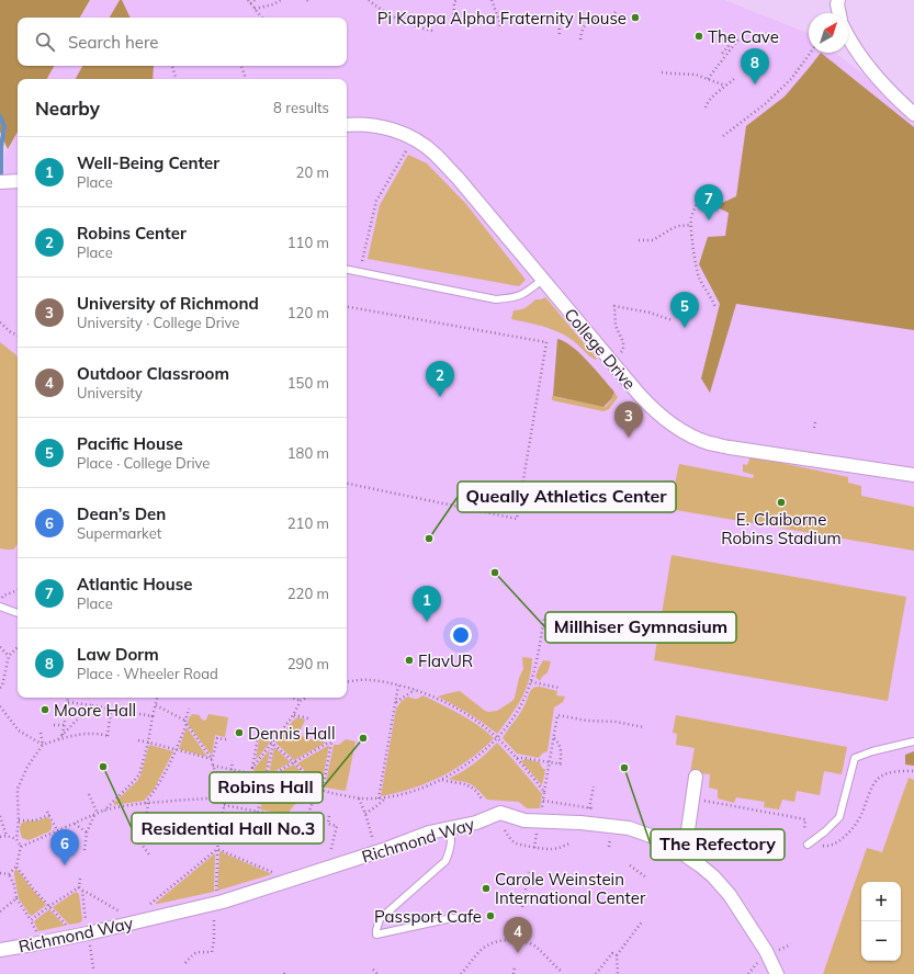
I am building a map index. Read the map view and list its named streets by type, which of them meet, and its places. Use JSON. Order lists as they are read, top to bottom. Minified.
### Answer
{"streets":{"street":["College Drive","Richmond Way"]},"places":["Pi Kappa Alpha Fraternity House","The Cave","E. Claiborne Robins Stadium","Queally Athletics Center","Millhiser Gymnasium","FlavUR","Moore Hall","Dennis Hall","Robins Hall","Residential Hall No.3","The Refectory","Carole Weinstein International Center","Passport Cafe"],"north":"top right","page":{"search":"Search here","pins":["8","7","5","2","3","1","6","4"],"heading":["Nearby","8 results"],"list":[{"mark":"1","name":"Well-Being Center","note":"Place","value":"20 m"},{"mark":"2","name":"Robins Center","note":"Place","value":"110 m"},{"mark":"3","name":"University of Richmond","note":"University · College Drive","value":"120 m"},{"mark":"4","name":"Outdoor Classroom","note":"University","value":"150 m"},{"mark":"5","name":"Pacific House","note":"Place · College Drive","value":"180 m"},{"mark":"6","name":"Dean’s Den","note":"Supermarket","value":"210 m"},{"mark":"7","name":"Atlantic House","note":"Place","value":"220 m"},{"mark":"8","name":"Law Dorm","note":"Place · Wheeler Road","value":"290 m"}],"map_buttons":["+","−"]}}
